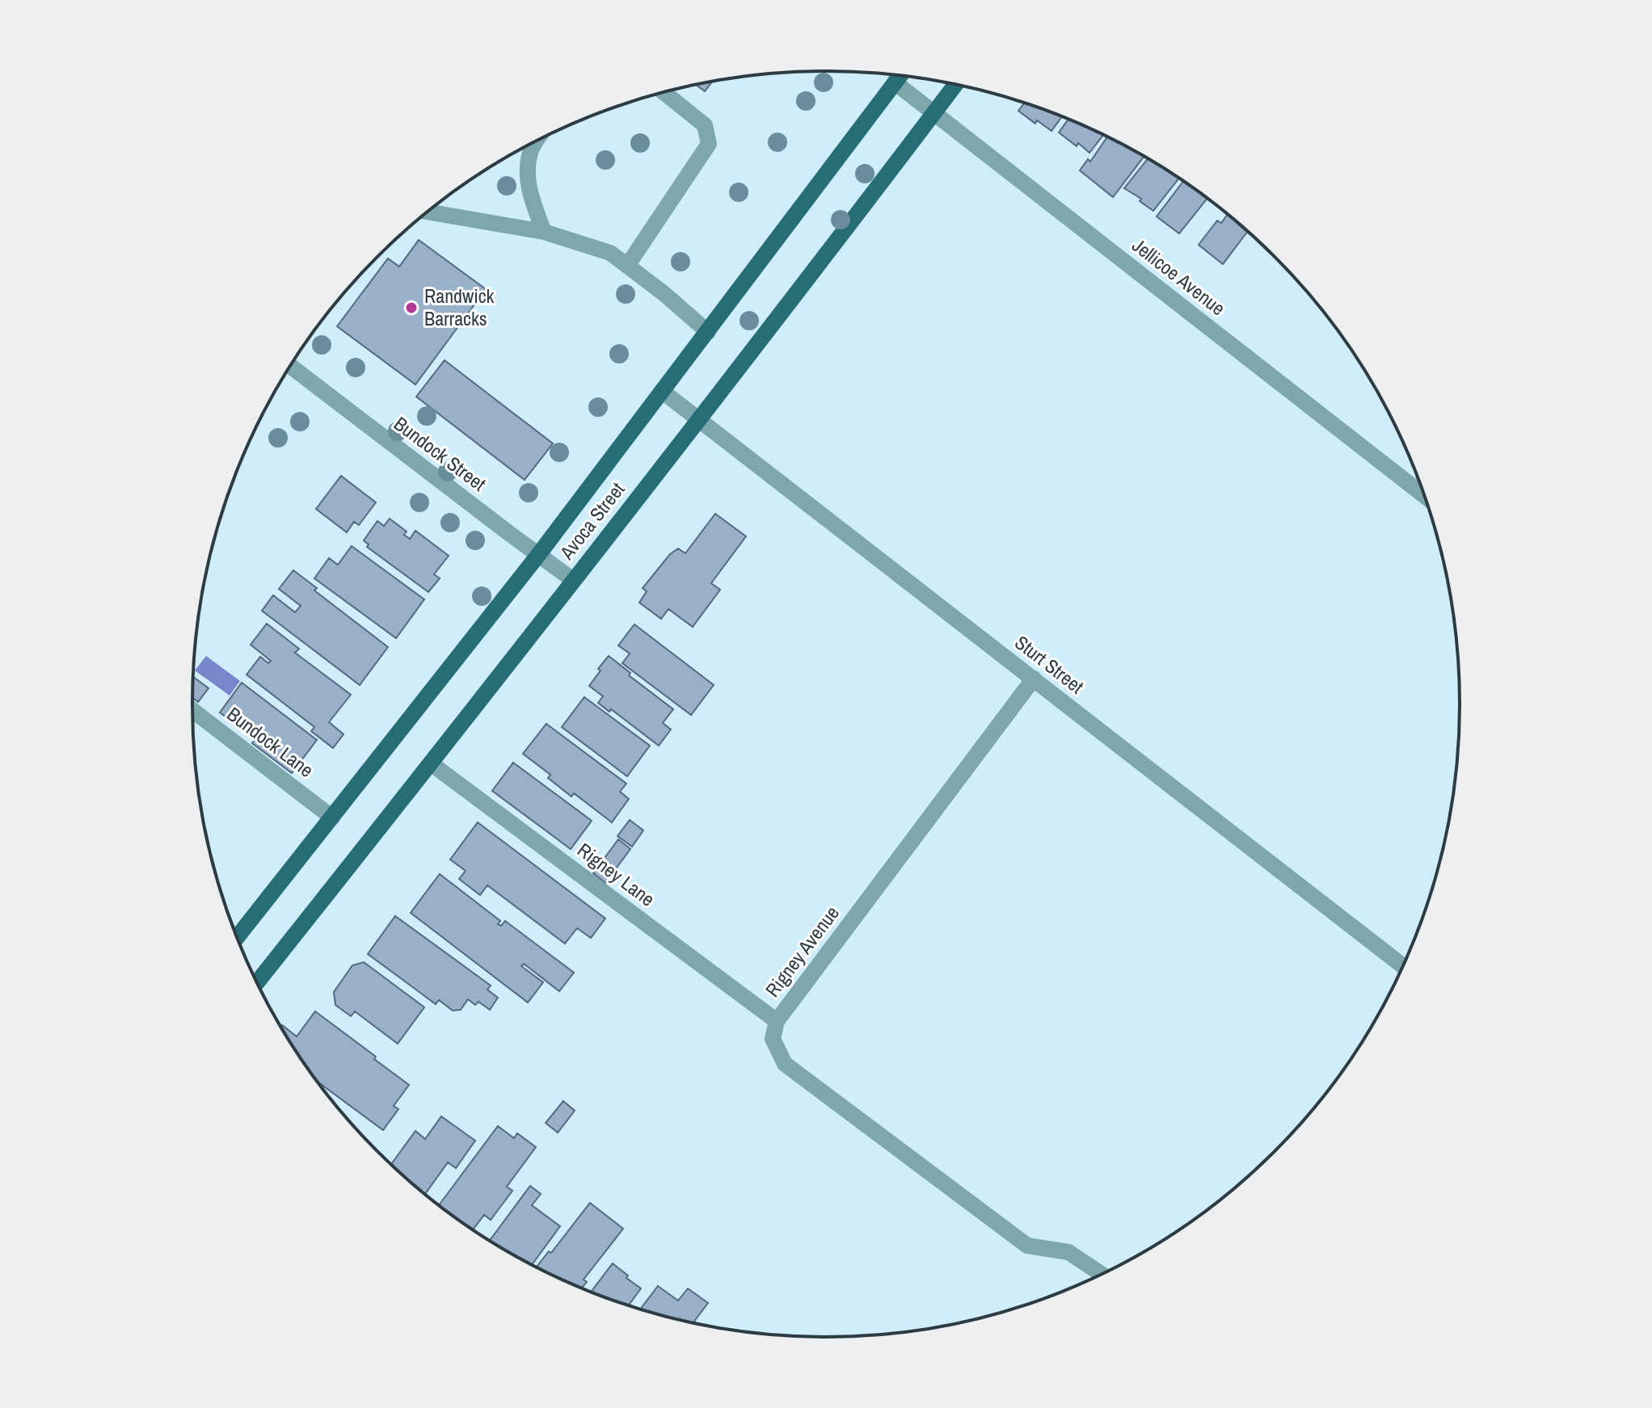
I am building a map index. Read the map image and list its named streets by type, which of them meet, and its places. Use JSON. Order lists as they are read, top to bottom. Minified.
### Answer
{"streets":{"main road":["Avoca Street"],"street":["Jellicoe Avenue","Bundock Street","Sturt Street","Bundock Lane","Rigney Lane","Rigney Avenue"]},"crossings":[["Jellicoe Avenue","Avoca Street"],["Bundock Street","Avoca Street"],["Avoca Street","Sturt Street"],["Avoca Street","Bundock Lane"],["Avoca Street","Rigney Lane"],["Sturt Street","Rigney Avenue"],["Rigney Lane","Rigney Avenue"]],"places":["Randwick Barracks"]}
